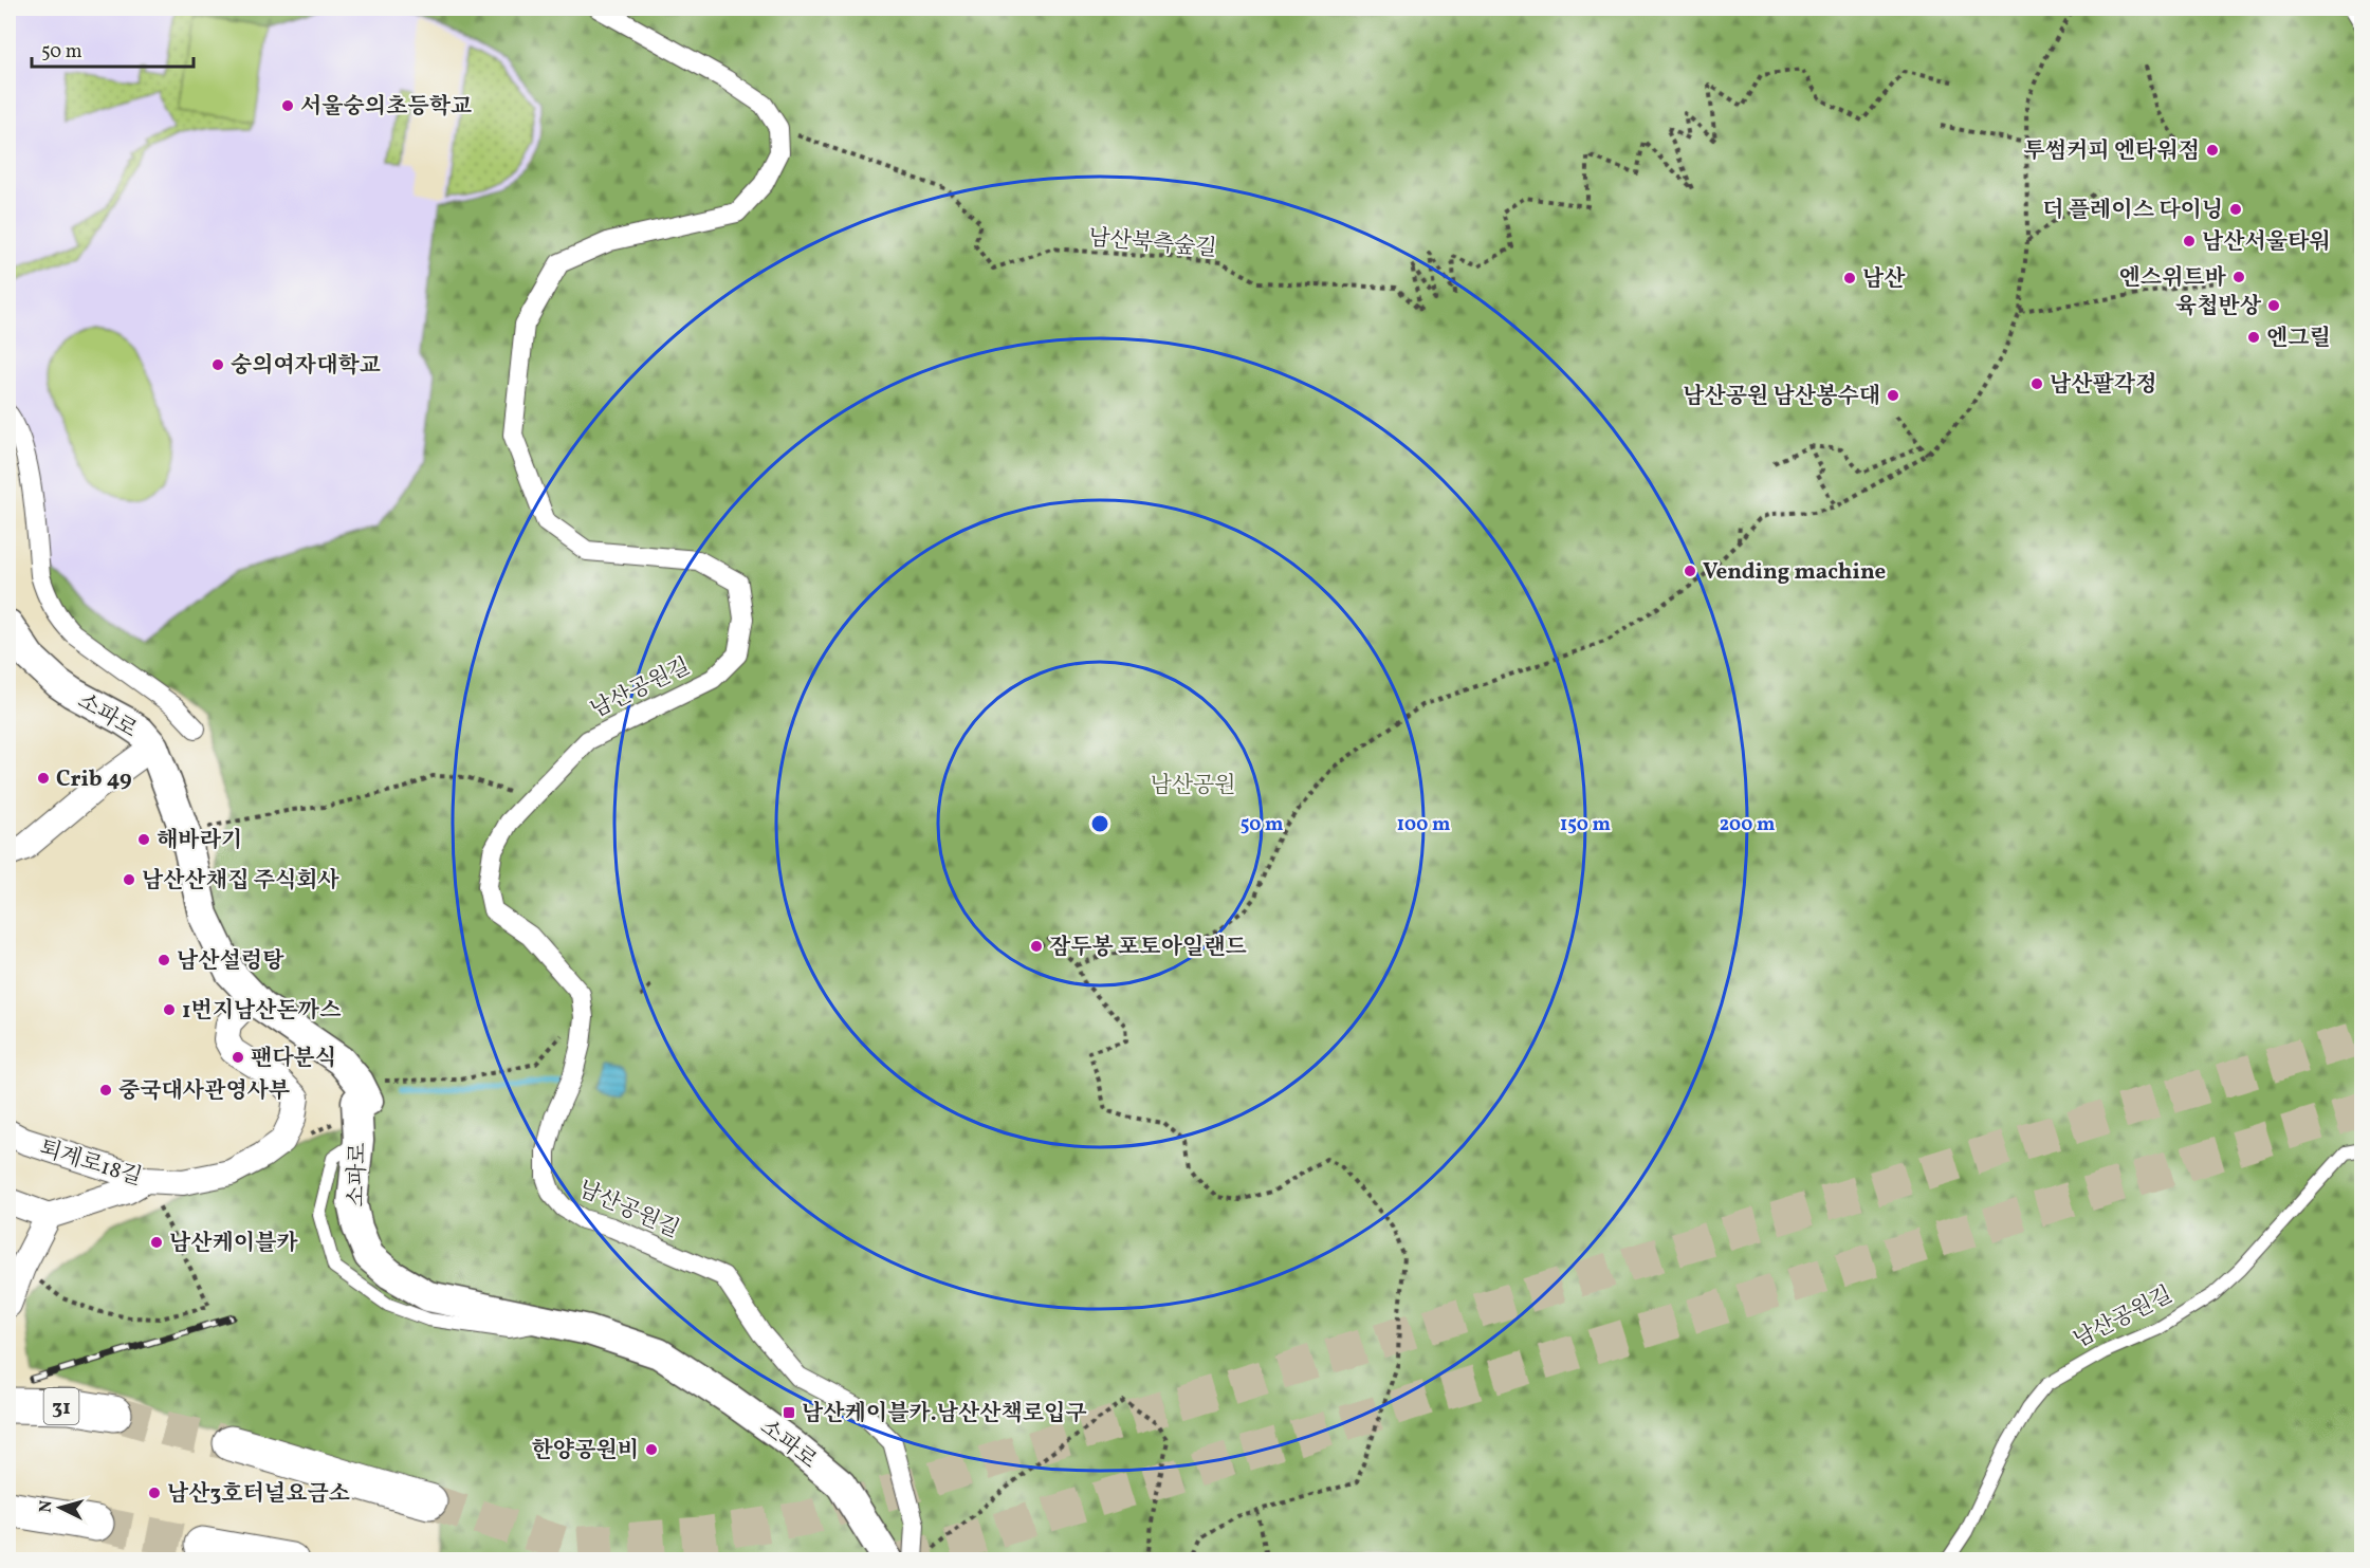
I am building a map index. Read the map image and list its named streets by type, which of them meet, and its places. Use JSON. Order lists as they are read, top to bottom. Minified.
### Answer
{"streets":{"main road":["31"],"street":["남산공원길","소파로","퇴계로18길"],"path":["남산북측숲길"]},"crossings":[["남산북측숲길","남산공원길"]],"parks":["남산공원"],"places":{"other":["서울숭의초등학교","투썸커피 엔타워점","더 플레이스 다이닝","남산서울타워","엔스위트바","남산","육첩반상","엔그릴","숭의여자대학교","남산팔각정","남산공원 남산봉수대","Vending machine","Crib 49","해바라기","남산산채집 주식회사","잠두봉 포토아일랜드","남산설렁탕","1번지남산돈까스","팬다분식","중국대사관영사부","남산케이블카","한양공원비","남산3호터널요금소"],"transit":["남산케이블카.남산산책로입구"]},"scale_bar":"50 m","north":"left","rings":["50 m","100 m","150 m","200 m"]}
